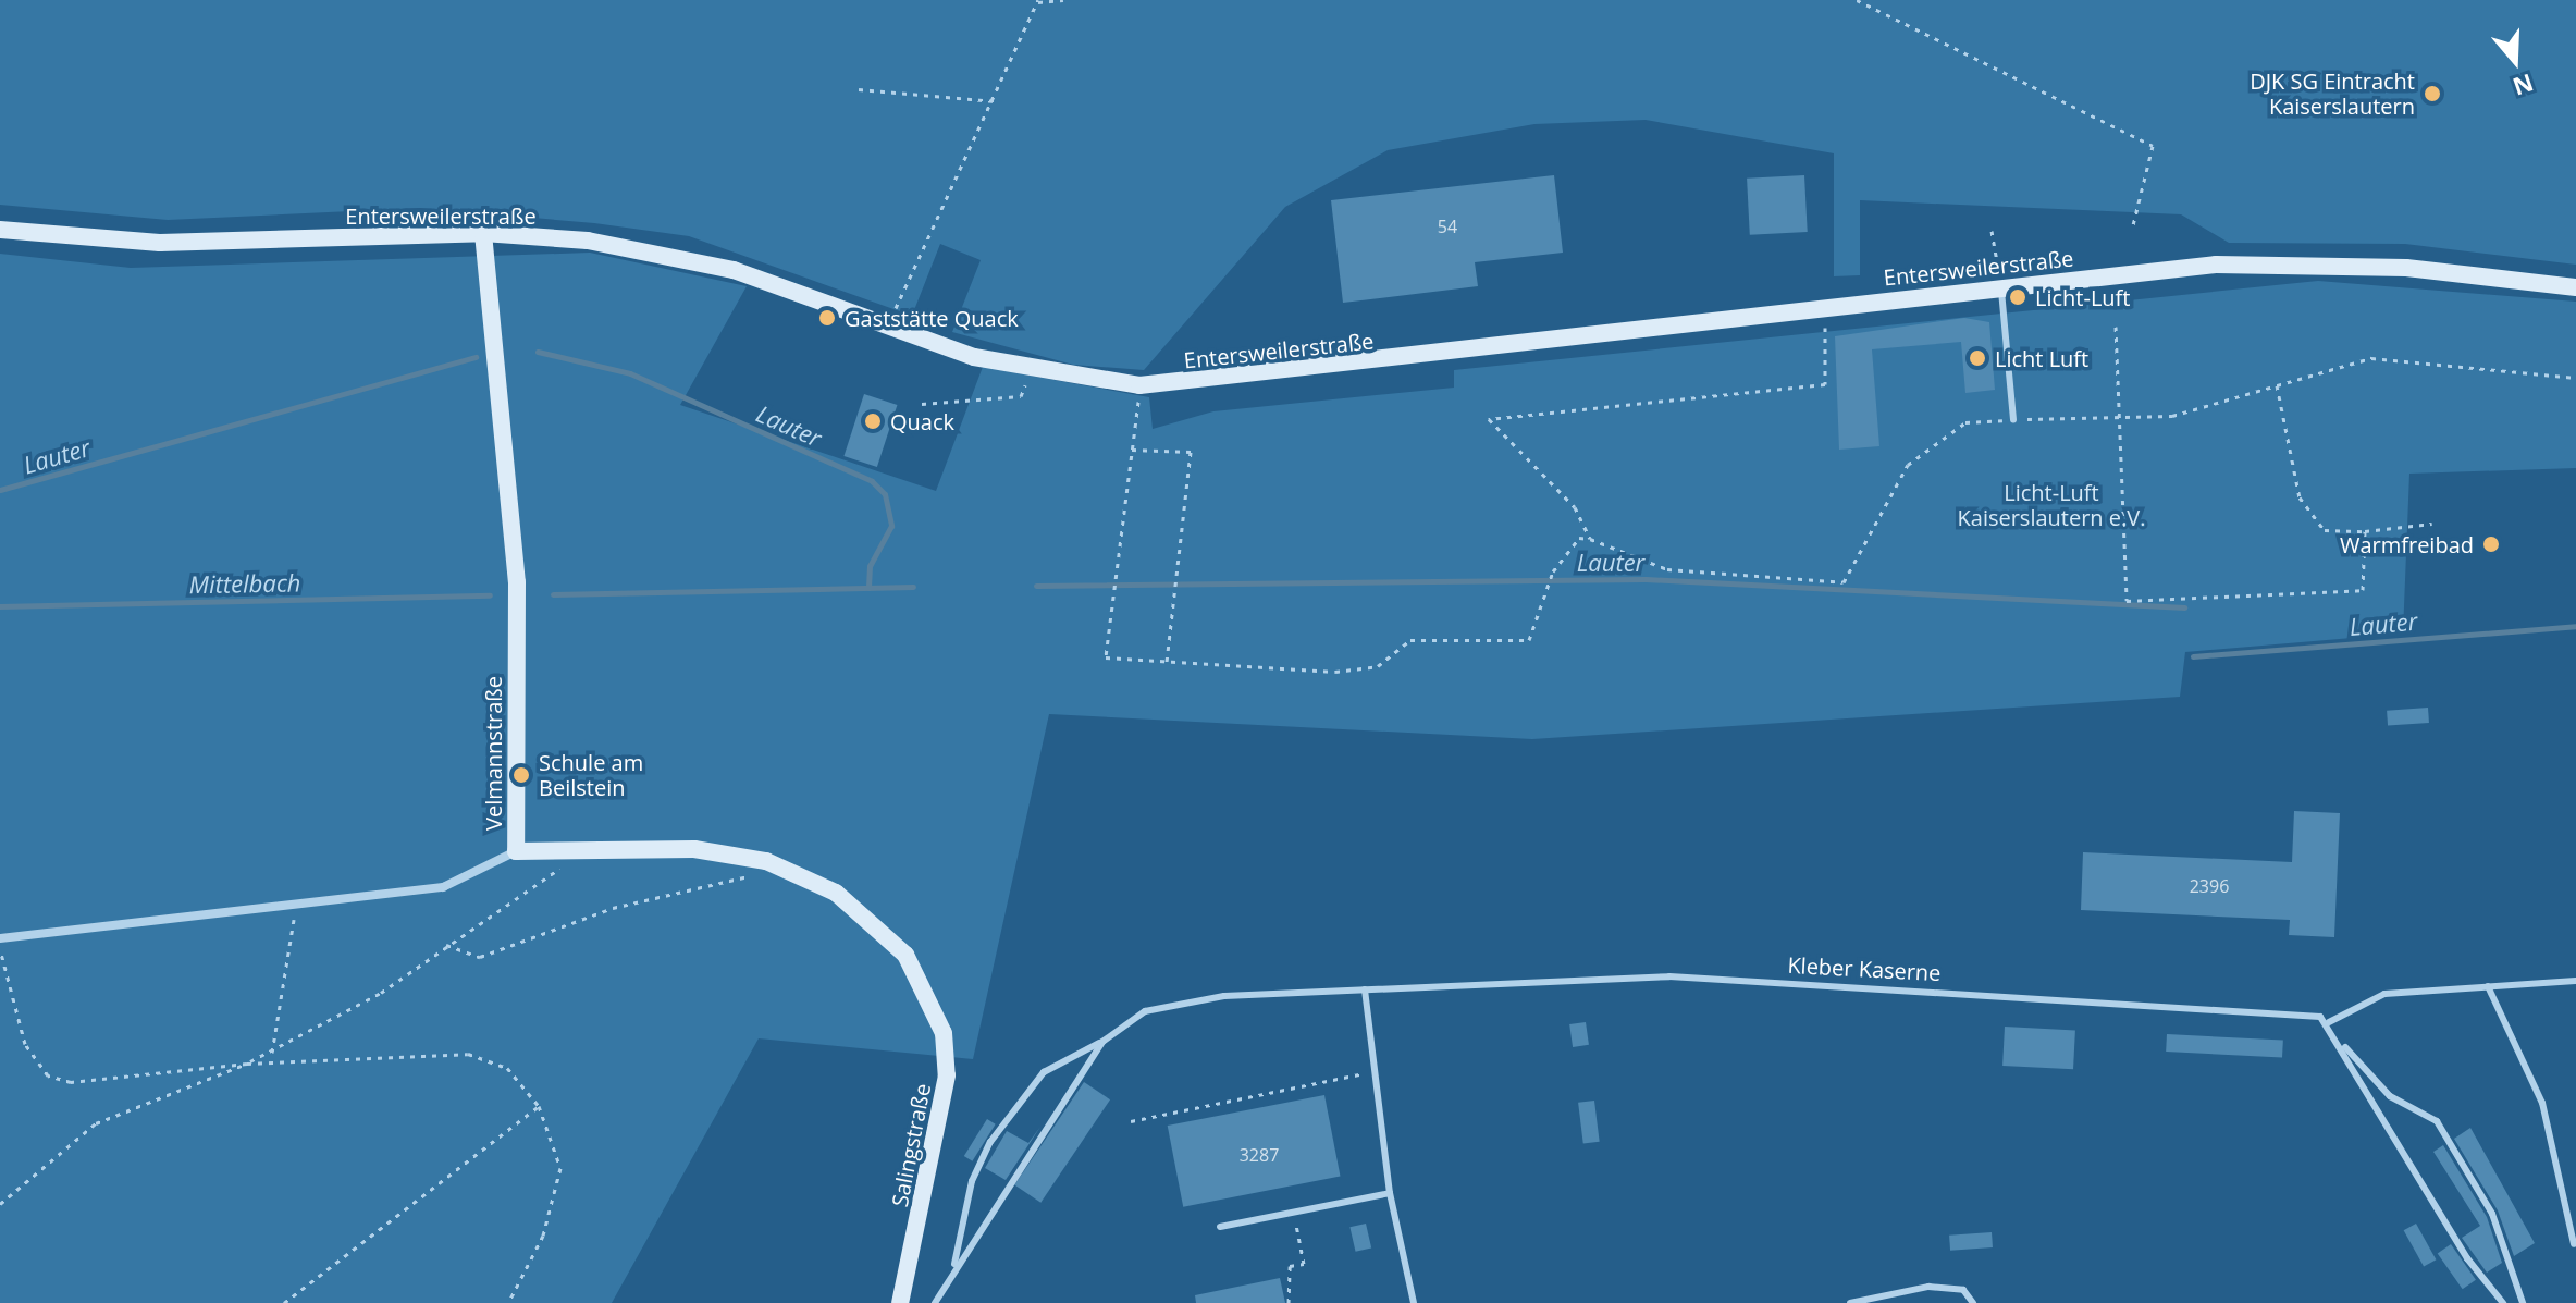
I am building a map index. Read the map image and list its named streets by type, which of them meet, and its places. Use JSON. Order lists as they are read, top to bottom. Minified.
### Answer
{"streets":{"main road":["Entersweilerstraße","Velmannstraße","Salingstraße"],"lane":["Kleber Kaserne"]},"crossings":[["Entersweilerstraße","Velmannstraße"],["Velmannstraße","Salingstraße"]],"water":["Lauter","Mittelbach"],"parks":["Licht-Luft Kaiserslautern e.V."],"places":["DJK SG Eintracht Kaiserslautern","Licht-Luft","Gaststätte Quack","Licht Luft","Quack","Warmfreibad","Schule am Beilstein"],"house_numbers":["54","2396","3287"],"north":"bottom"}
